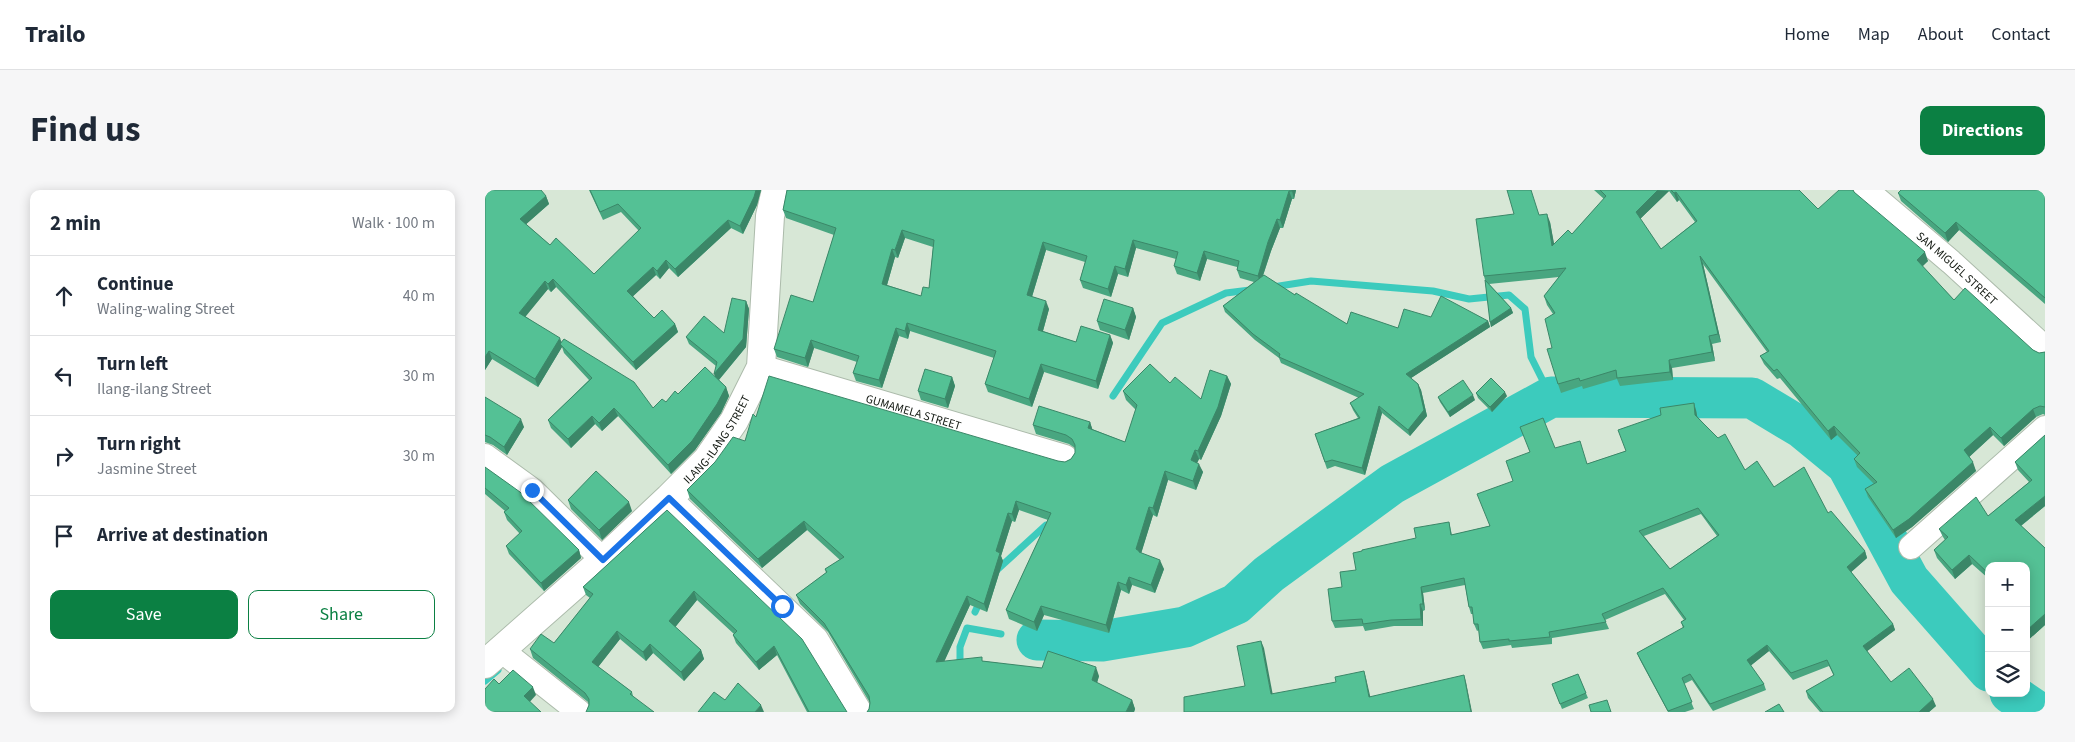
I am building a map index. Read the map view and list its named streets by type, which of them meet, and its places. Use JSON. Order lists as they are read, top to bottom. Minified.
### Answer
{"streets":{"street":["SAN MIGUEL STREET","GUMAMELA STREET","ILANG-ILANG STREET"]},"crossings":[["GUMAMELA STREET","ILANG-ILANG STREET"]],"page":{"header":"Trailo","nav":["Home","Map","About","Contact"],"title":"Find us","buttons":["Directions",["Save","Share"]],"heading":["2 min","Walk · 100 m"],"list":[["Continue","Waling-waling Street","40 m"],["Turn left","Ilang-ilang Street","30 m"],["Turn right","Jasmine Street","30 m"],"Arrive at destination"],"map_buttons":["+","−"]}}
